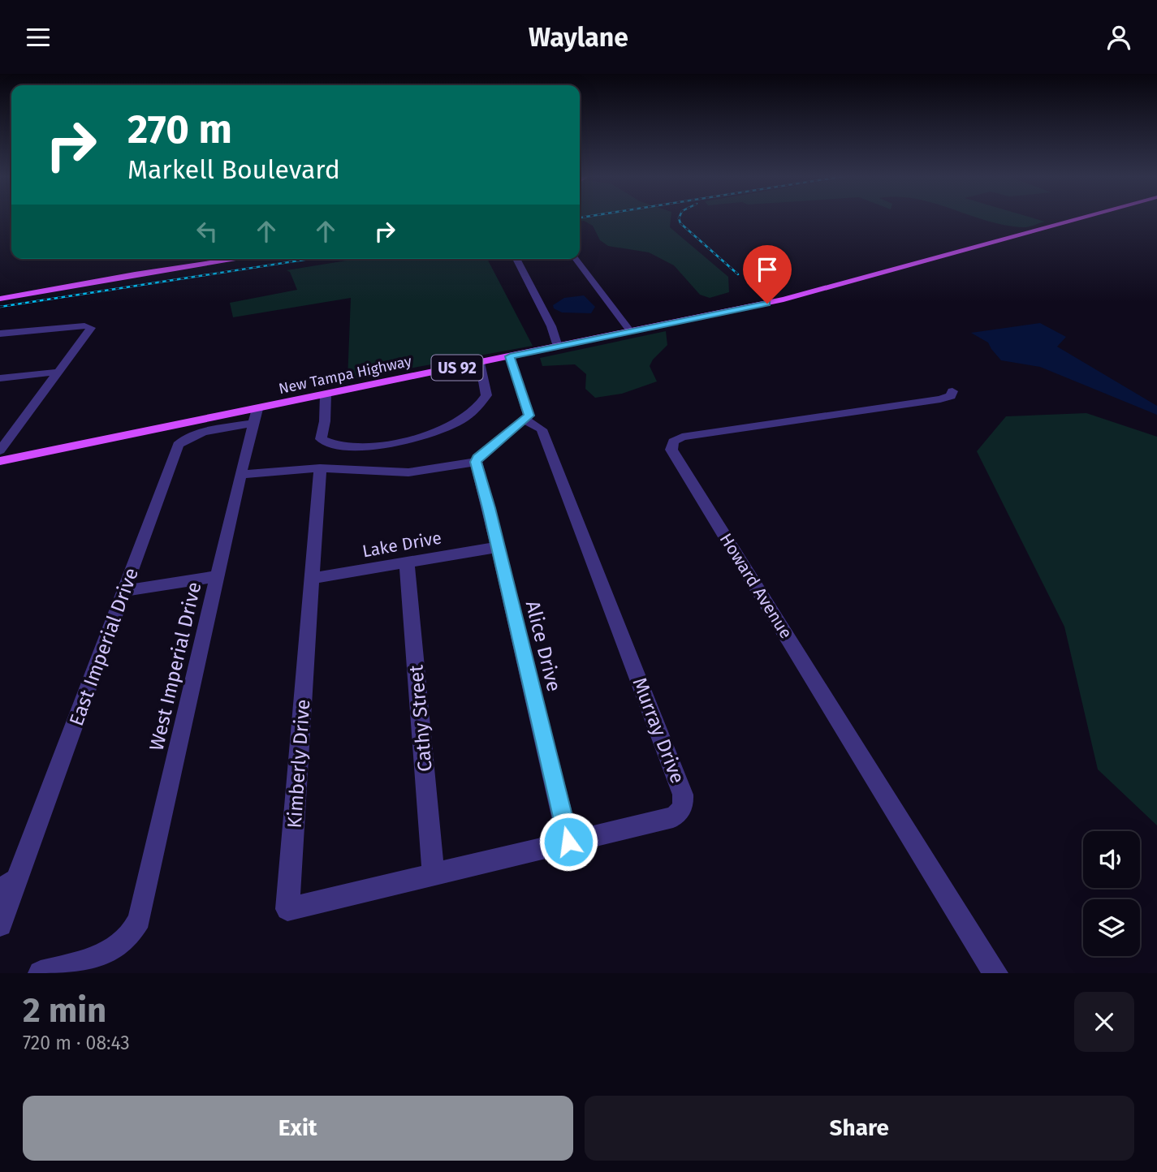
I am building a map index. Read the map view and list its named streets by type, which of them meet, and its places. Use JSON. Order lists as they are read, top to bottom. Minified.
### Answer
{"streets":{"main road":["US 92","New Tampa Highway"],"street":["Lake Drive","Howard Avenue","Alice Drive","East Imperial Drive","West Imperial Drive","Cathy Street","Murray Drive","Kimberly Drive"]},"crossings":[["New Tampa Highway","East Imperial Drive"],["New Tampa Highway","West Imperial Drive"],["Lake Drive","Alice Drive"],["Lake Drive","Cathy Street"],["Lake Drive","Kimberly Drive"],["Alice Drive","Murray Drive"],["East Imperial Drive","West Imperial Drive"],["Cathy Street","Murray Drive"],["Cathy Street","Kimberly Drive"],["Murray Drive","Kimberly Drive"]],"page":{"header":"Waylane","turn":["270 m","Markell Boulevard"],"heading":["2 min","720 m · 08:43"],"buttons":["Exit","Share"]}}
